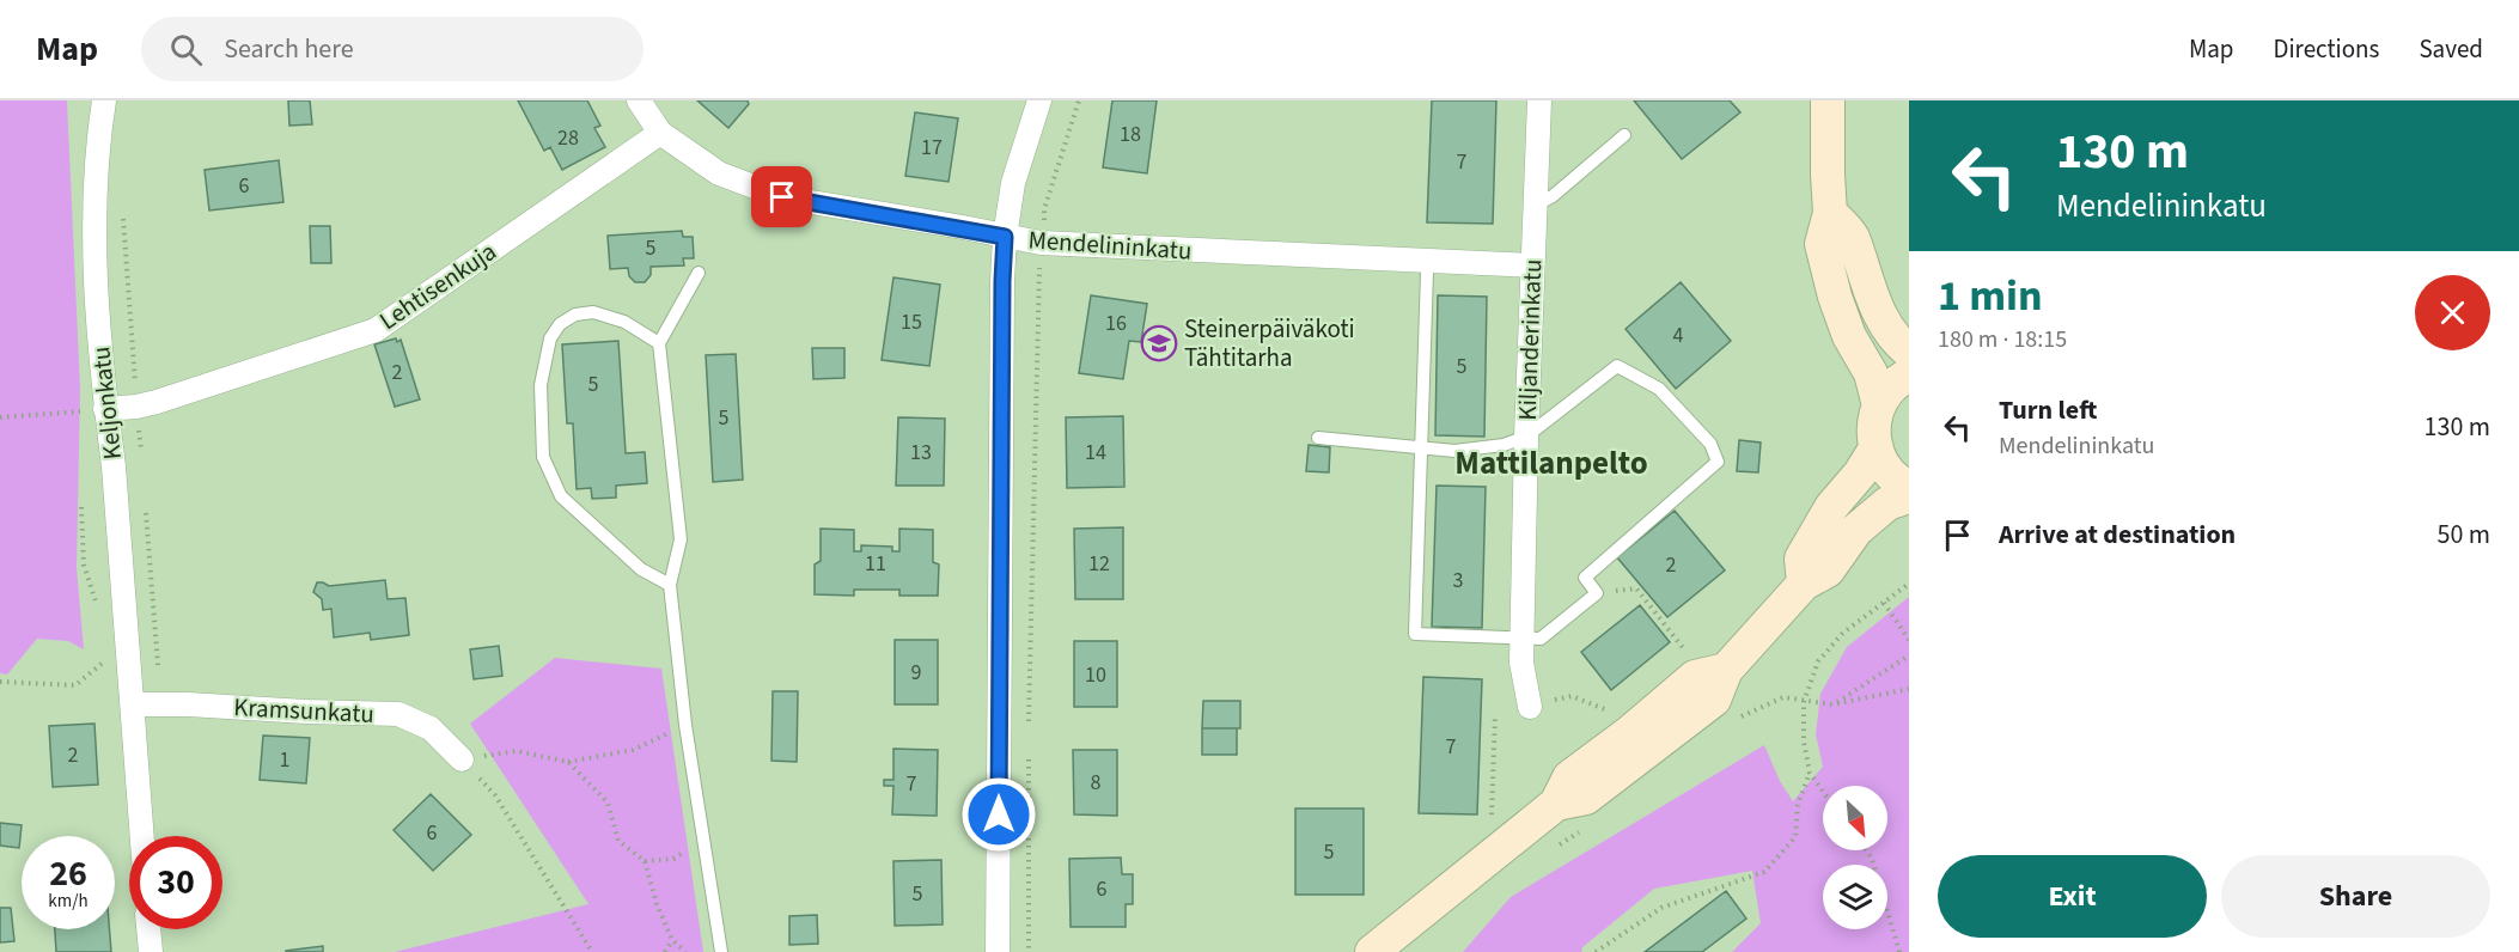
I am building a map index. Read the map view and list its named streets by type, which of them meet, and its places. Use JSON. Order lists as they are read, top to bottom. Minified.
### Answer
{"streets":{"street":["Mendelininkatu","Lehtisenkuja","Kiljanderinkatu","Keljonkatu","Kramsunkatu"]},"crossings":[["Mendelininkatu","Lehtisenkuja"],["Mendelininkatu","Kiljanderinkatu"],["Lehtisenkuja","Keljonkatu"],["Keljonkatu","Kramsunkatu"]],"districts":["Mattilanpelto"],"places":{"school or university":["Steinerpäiväkoti Tähtitarha"]},"house_numbers":["18","28","17","7","6","5","15","16","4","5","2","5","5","13","14","11","12","2","3","9","10","7","2","1","8","7","6","5","6","5"],"north":"bottom right","page":{"header":"Map","search":"Search here","nav":["Map","Directions","Saved"],"turn":["130 m","Mendelininkatu"],"heading":["1 min","180 m · 18:15"],"list":[{"name":"Turn left","note":"Mendelininkatu","value":"130 m"},{"name":"Arrive at destination","value":"50 m"}],"speed":"26 km/h","limit":"30","buttons":["Exit","Share"]}}
